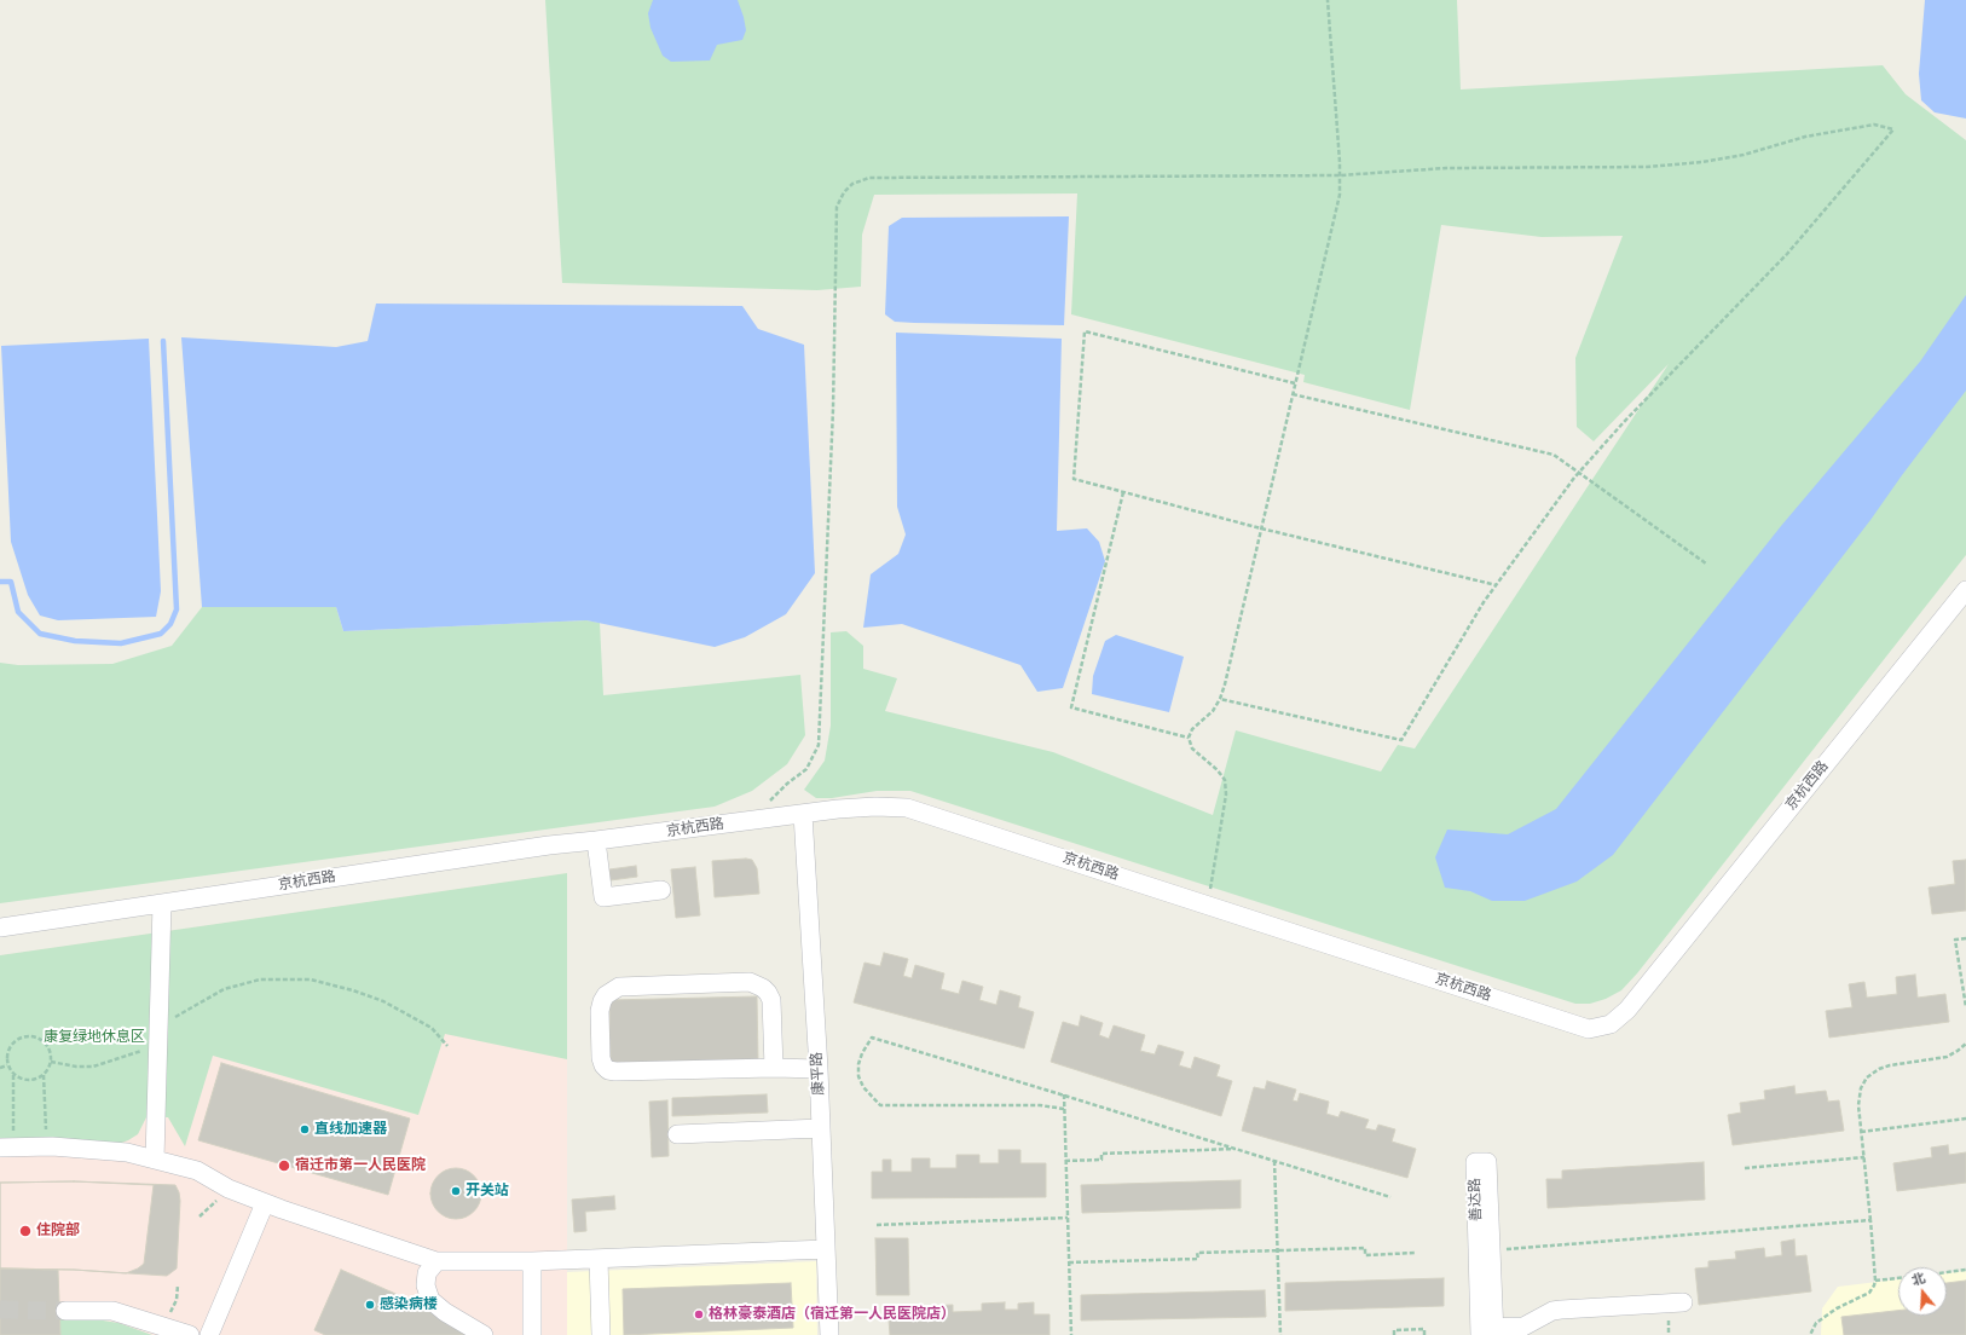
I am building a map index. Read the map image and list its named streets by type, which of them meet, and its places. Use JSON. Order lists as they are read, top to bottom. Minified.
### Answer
{"streets":{"street":["京杭西路","康平路","善达路"]},"crossings":[["京杭西路","康平路"]],"parks":["康复绿地休息区"],"places":["直线加速器","宿迁市第一人民医院","开关站","住院部","感染病楼","格林豪泰酒店（宿迁第一人民医院店）"],"north":"top"}
